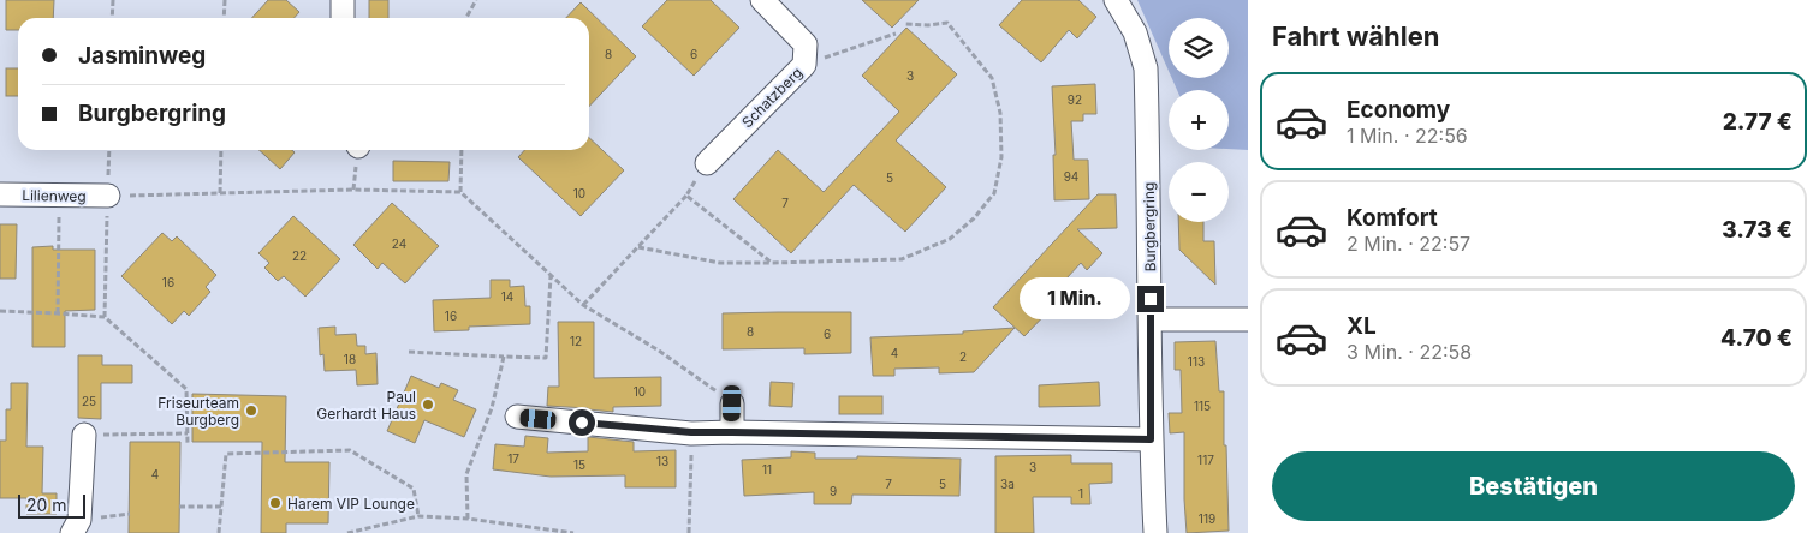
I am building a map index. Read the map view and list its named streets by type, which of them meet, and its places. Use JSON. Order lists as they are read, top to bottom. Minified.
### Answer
{"streets":{"street":["Schatzberg","Lilienweg","Burgbergring"]},"places":["Paul Gerhardt Haus","Friseurteam Burgberg","Harem VIP Lounge"],"house_numbers":["8","6","3","92","94","5","10","7","24","22","16","14","16","8","6","12","4","2","18","113","10","25","115","17","117","13","15","3","11","4","7","5","3a","9","1","119"],"scale_bar":"20 m","page":{"heading":"Fahrt wählen","map_buttons":["+","−"],"banner":["Jasminweg","Burgbergring"],"list":[{"name":"Economy","note":"1 Min. · 22:56","value":"2.77 €"},{"name":"Komfort","note":"2 Min. · 22:57","value":"3.73 €"},{"name":"XL","note":"3 Min. · 22:58","value":"4.70 €"}],"bubble":"1 Min.","buttons":"Bestätigen","scale":"20 m"}}
